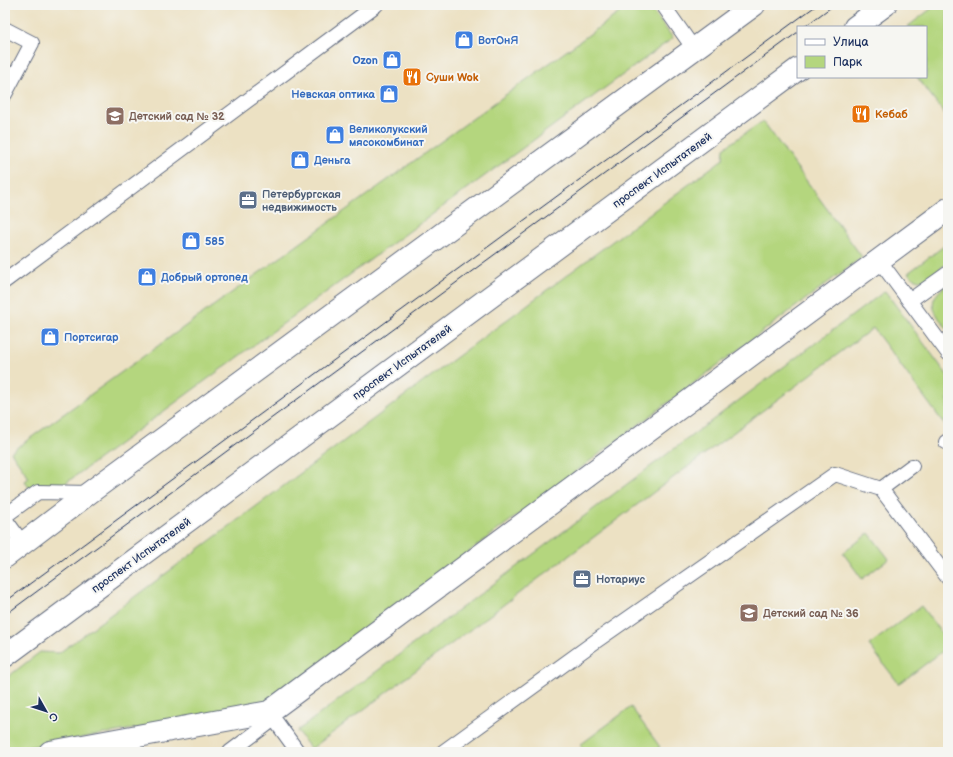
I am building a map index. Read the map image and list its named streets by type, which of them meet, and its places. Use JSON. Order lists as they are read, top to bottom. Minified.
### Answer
{"streets":{"main road":["проспект Испытателей"]},"places":{"shop":["ВотОнЯ","Ozon","Невская оптика","Великолукский мясокомбинат","Деньга","585","Добрый ортопед","Портсигар"],"restaurant":["Суши Wok","Кебаб"],"school or university":["Детский сад № 32","Детский сад № 36"],"office":["Петербургская недвижимость","Нотариус"]},"legend":["Улица","Парк"],"north":"bottom right"}
